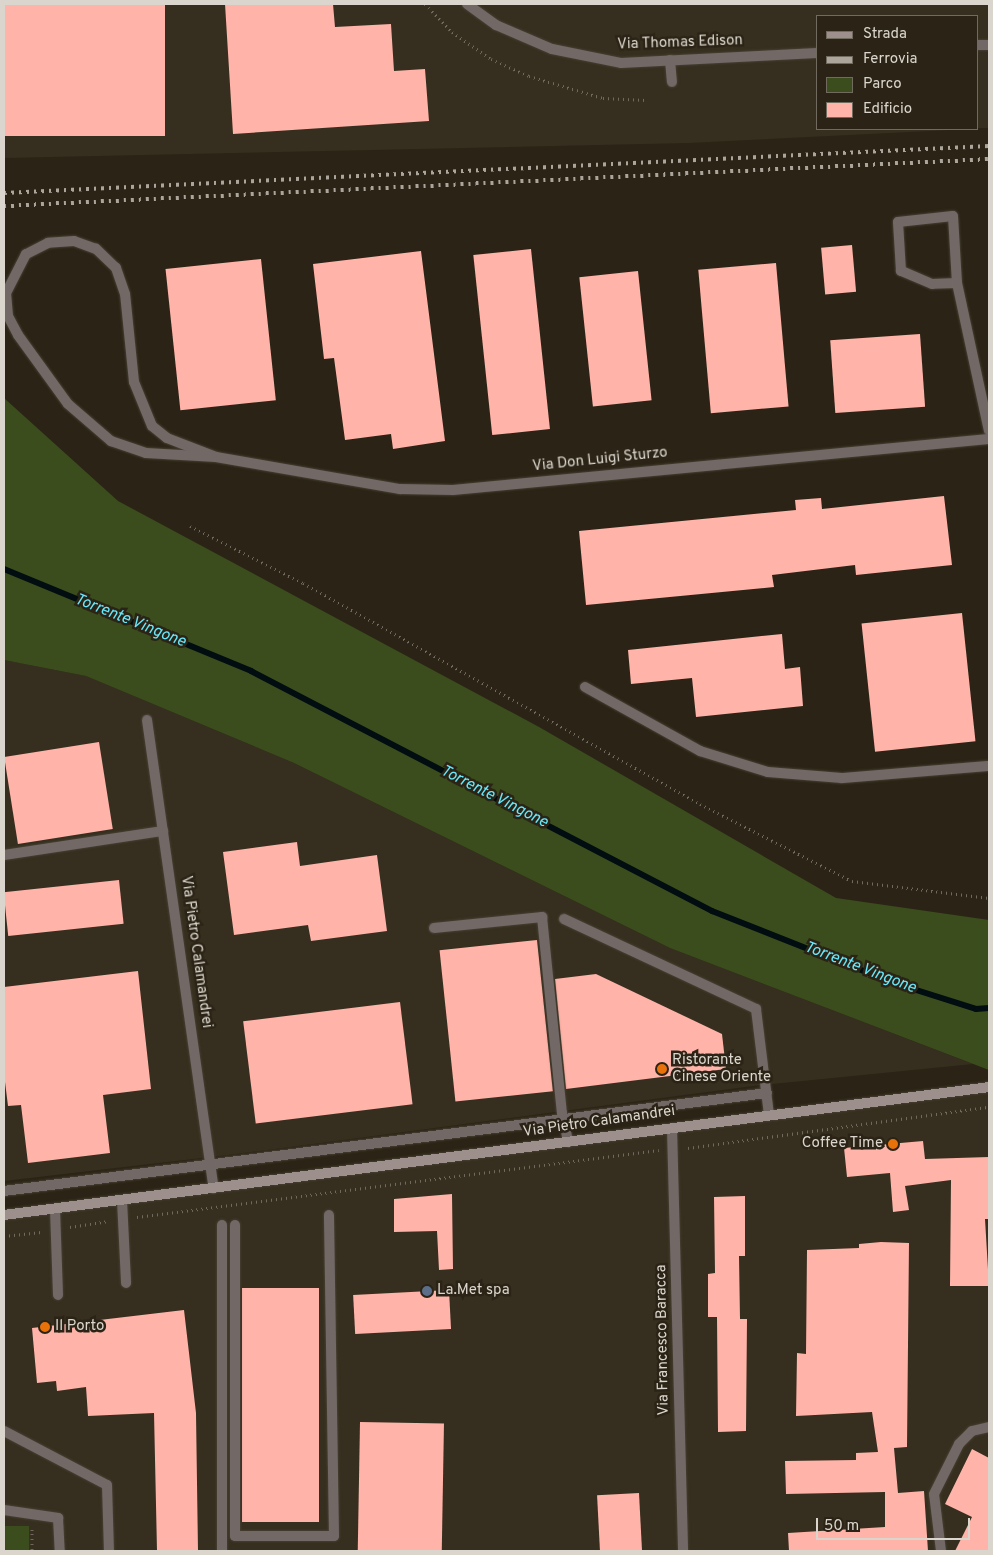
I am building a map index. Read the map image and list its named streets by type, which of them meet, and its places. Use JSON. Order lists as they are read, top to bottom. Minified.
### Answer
{"streets":{"main road":["Via Pietro Calamandrei"],"street":["Via Thomas Edison","Via Don Luigi Sturzo","Via Francesco Baracca"]},"crossings":[["Via Pietro Calamandrei","Via Francesco Baracca"]],"water":["Torrente Vingone"],"places":["Ristorante Cinese Oriente","Coffee Time","La.Met spa","Il Porto"],"legend":["Strada","Ferrovia","Parco","Edificio"],"scale_bar":"50 m"}
